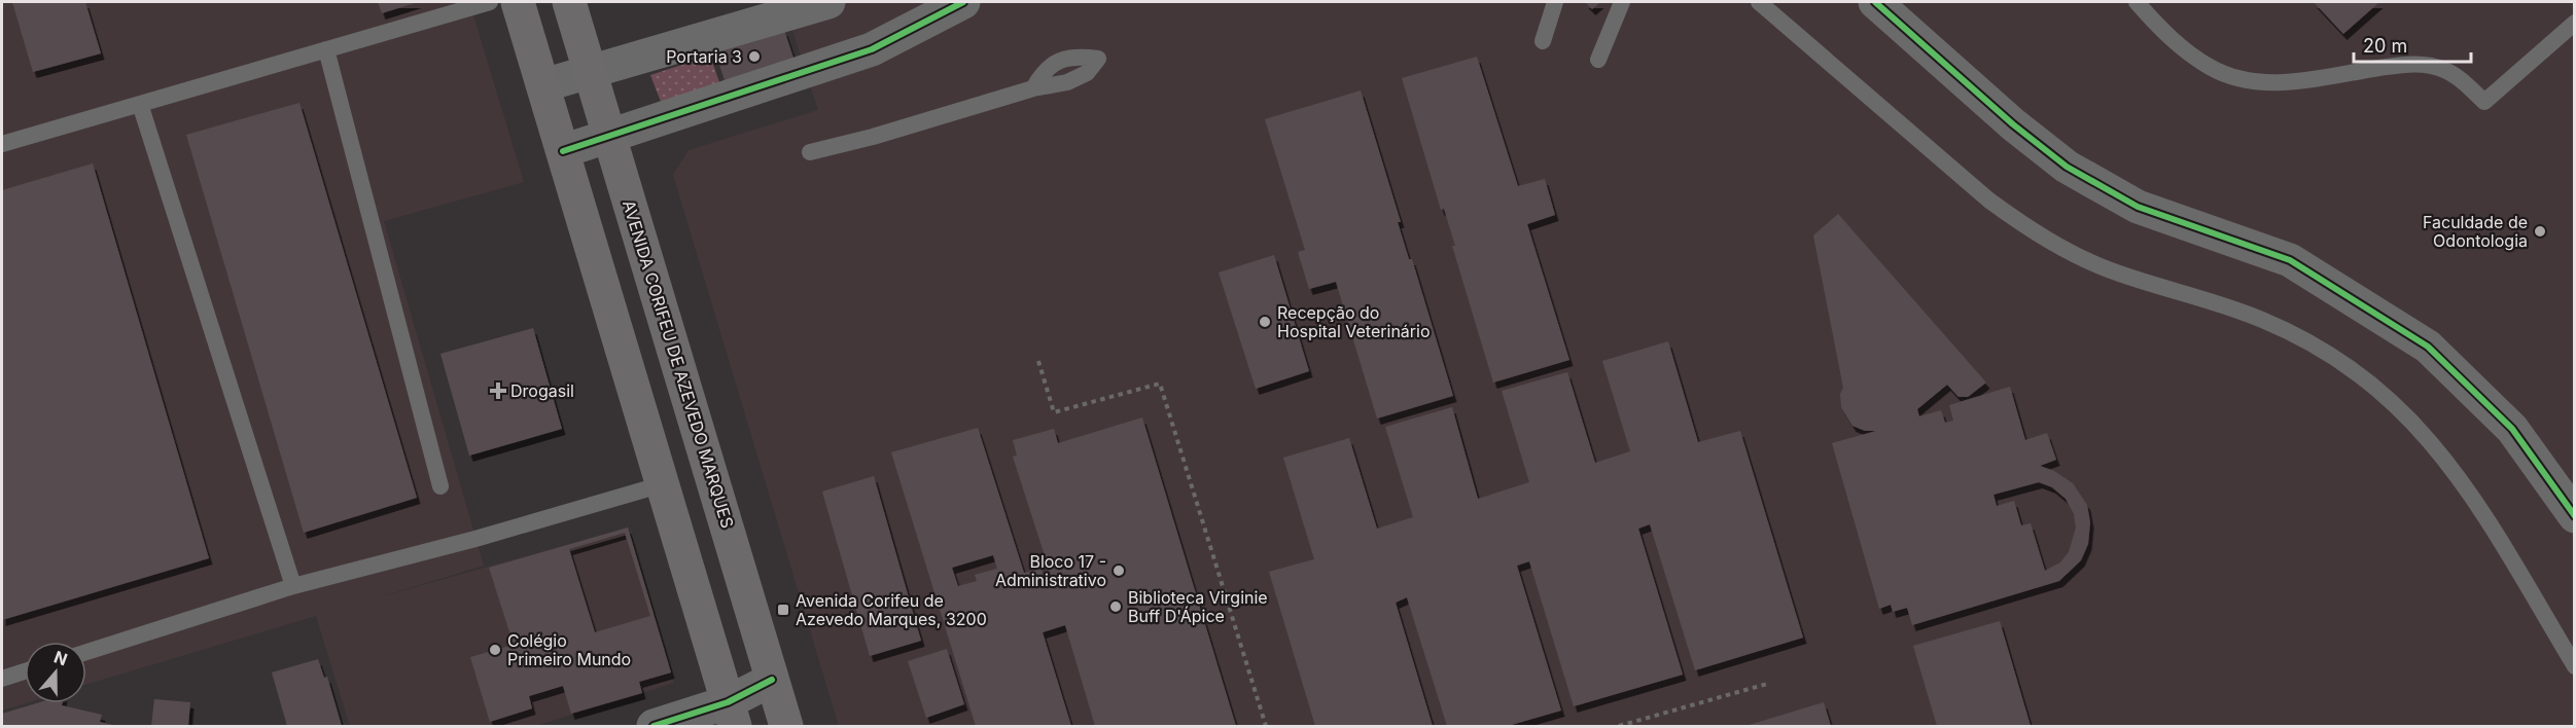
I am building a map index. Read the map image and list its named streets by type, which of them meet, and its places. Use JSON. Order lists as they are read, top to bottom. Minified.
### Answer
{"streets":{"main road":["AVENIDA CORIFEU DE AZEVEDO MARQUES"]},"places":{"other":["Portaria 3","Faculdade de Odontologia","Recepção do Hospital Veterinário","Bloco 17 - Administrativo","Biblioteca Virginie Buff D'Ápice","Colégio Primeiro Mundo"],"health":["Drogasil"],"transit":["Avenida Corifeu de Azevedo Marques, 3200"]},"scale_bar":"20 m","north":"top"}
